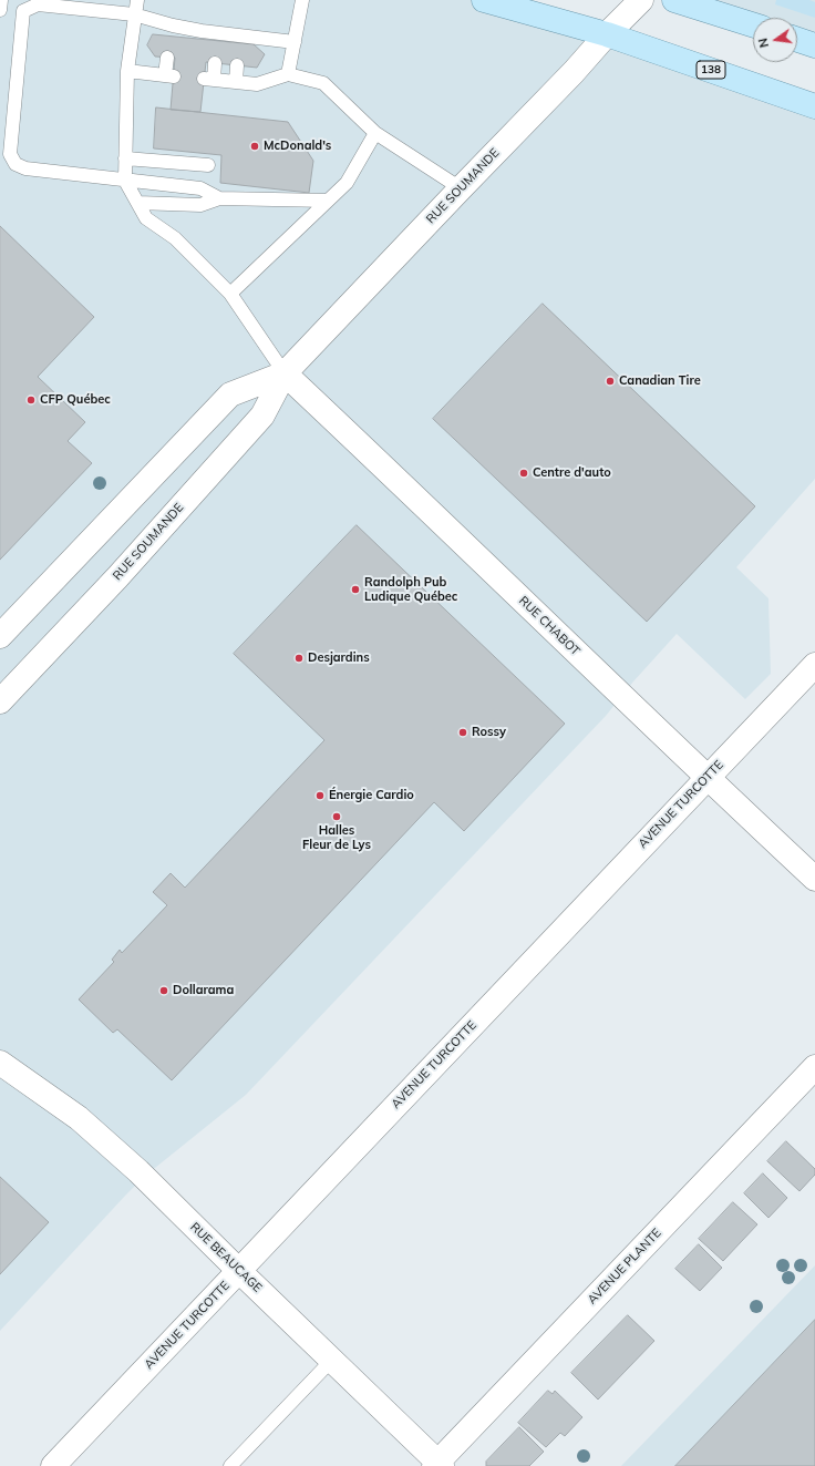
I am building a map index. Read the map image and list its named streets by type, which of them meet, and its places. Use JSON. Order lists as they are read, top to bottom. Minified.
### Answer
{"streets":{"main road":["138"],"street":["RUE SOUMANDE","RUE CHABOT","AVENUE TURCOTTE","RUE BEAUCAGE","AVENUE PLANTE"]},"crossings":[["138","RUE SOUMANDE"],["RUE SOUMANDE","RUE CHABOT"],["RUE CHABOT","AVENUE TURCOTTE"],["AVENUE TURCOTTE","RUE BEAUCAGE"],["RUE BEAUCAGE","AVENUE PLANTE"]],"places":["McDonald's","Canadian Tire","CFP Québec","Centre d'auto","Randolph Pub Ludique Québec","Desjardins","Rossy","Énergie Cardio","Halles Fleur de Lys","Dollarama"],"north":"left"}
